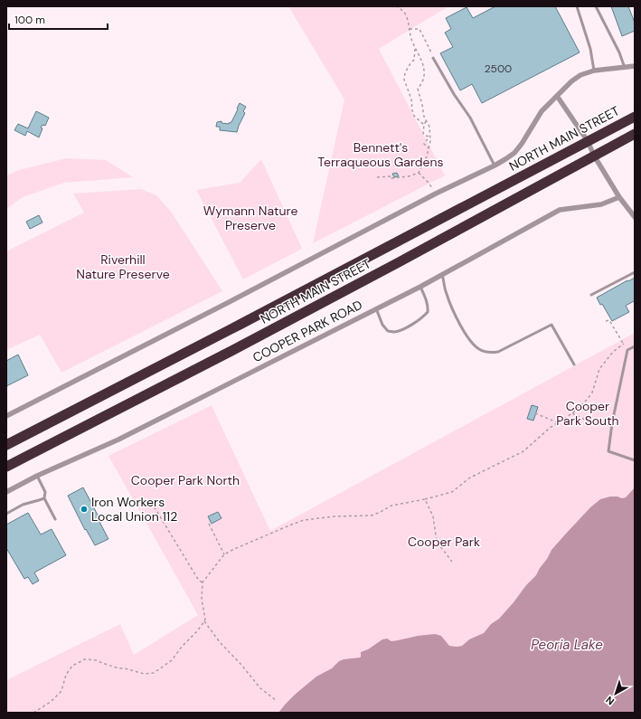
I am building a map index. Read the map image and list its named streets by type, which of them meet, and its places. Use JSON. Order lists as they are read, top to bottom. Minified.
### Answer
{"streets":{"highway":["NORTH MAIN STREET"],"street":["COOPER PARK ROAD"]},"water":["Peoria Lake"],"parks":["Bennett's Terraqueous Gardens","Wymann Nature Preserve","Riverhill Nature Preserve","Cooper Park South","Cooper Park North","Cooper Park"],"places":["Iron Workers Local Union 112"],"house_numbers":["2500"],"scale_bar":"100 m","north":"bottom left"}
